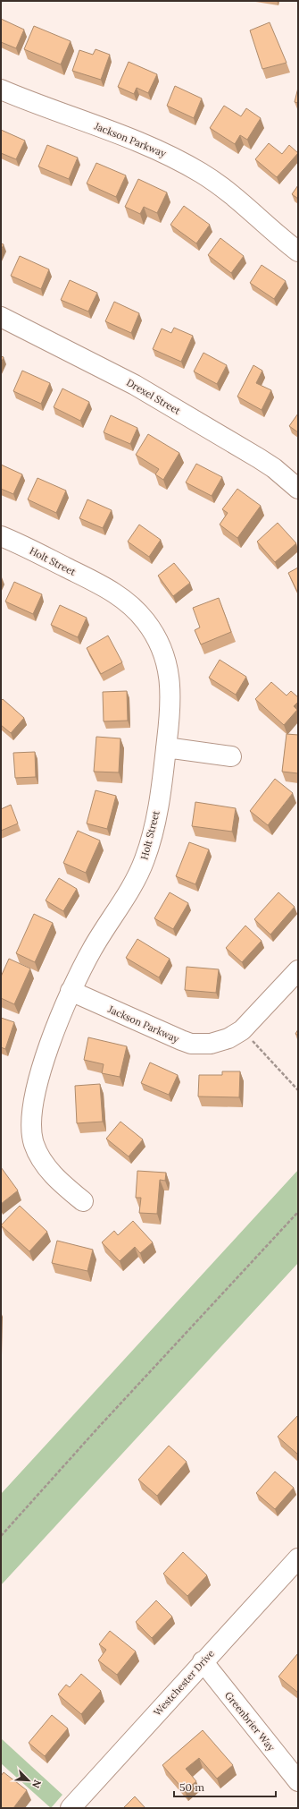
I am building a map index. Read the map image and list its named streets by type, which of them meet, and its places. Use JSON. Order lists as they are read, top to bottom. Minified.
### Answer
{"streets":{"street":["Jackson Parkway","Drexel Street","Holt Street","Westchester Drive","Greenbrier Way"]},"crossings":[["Jackson Parkway","Holt Street"],["Westchester Drive","Greenbrier Way"]],"scale_bar":"50 m","north":"bottom right"}
